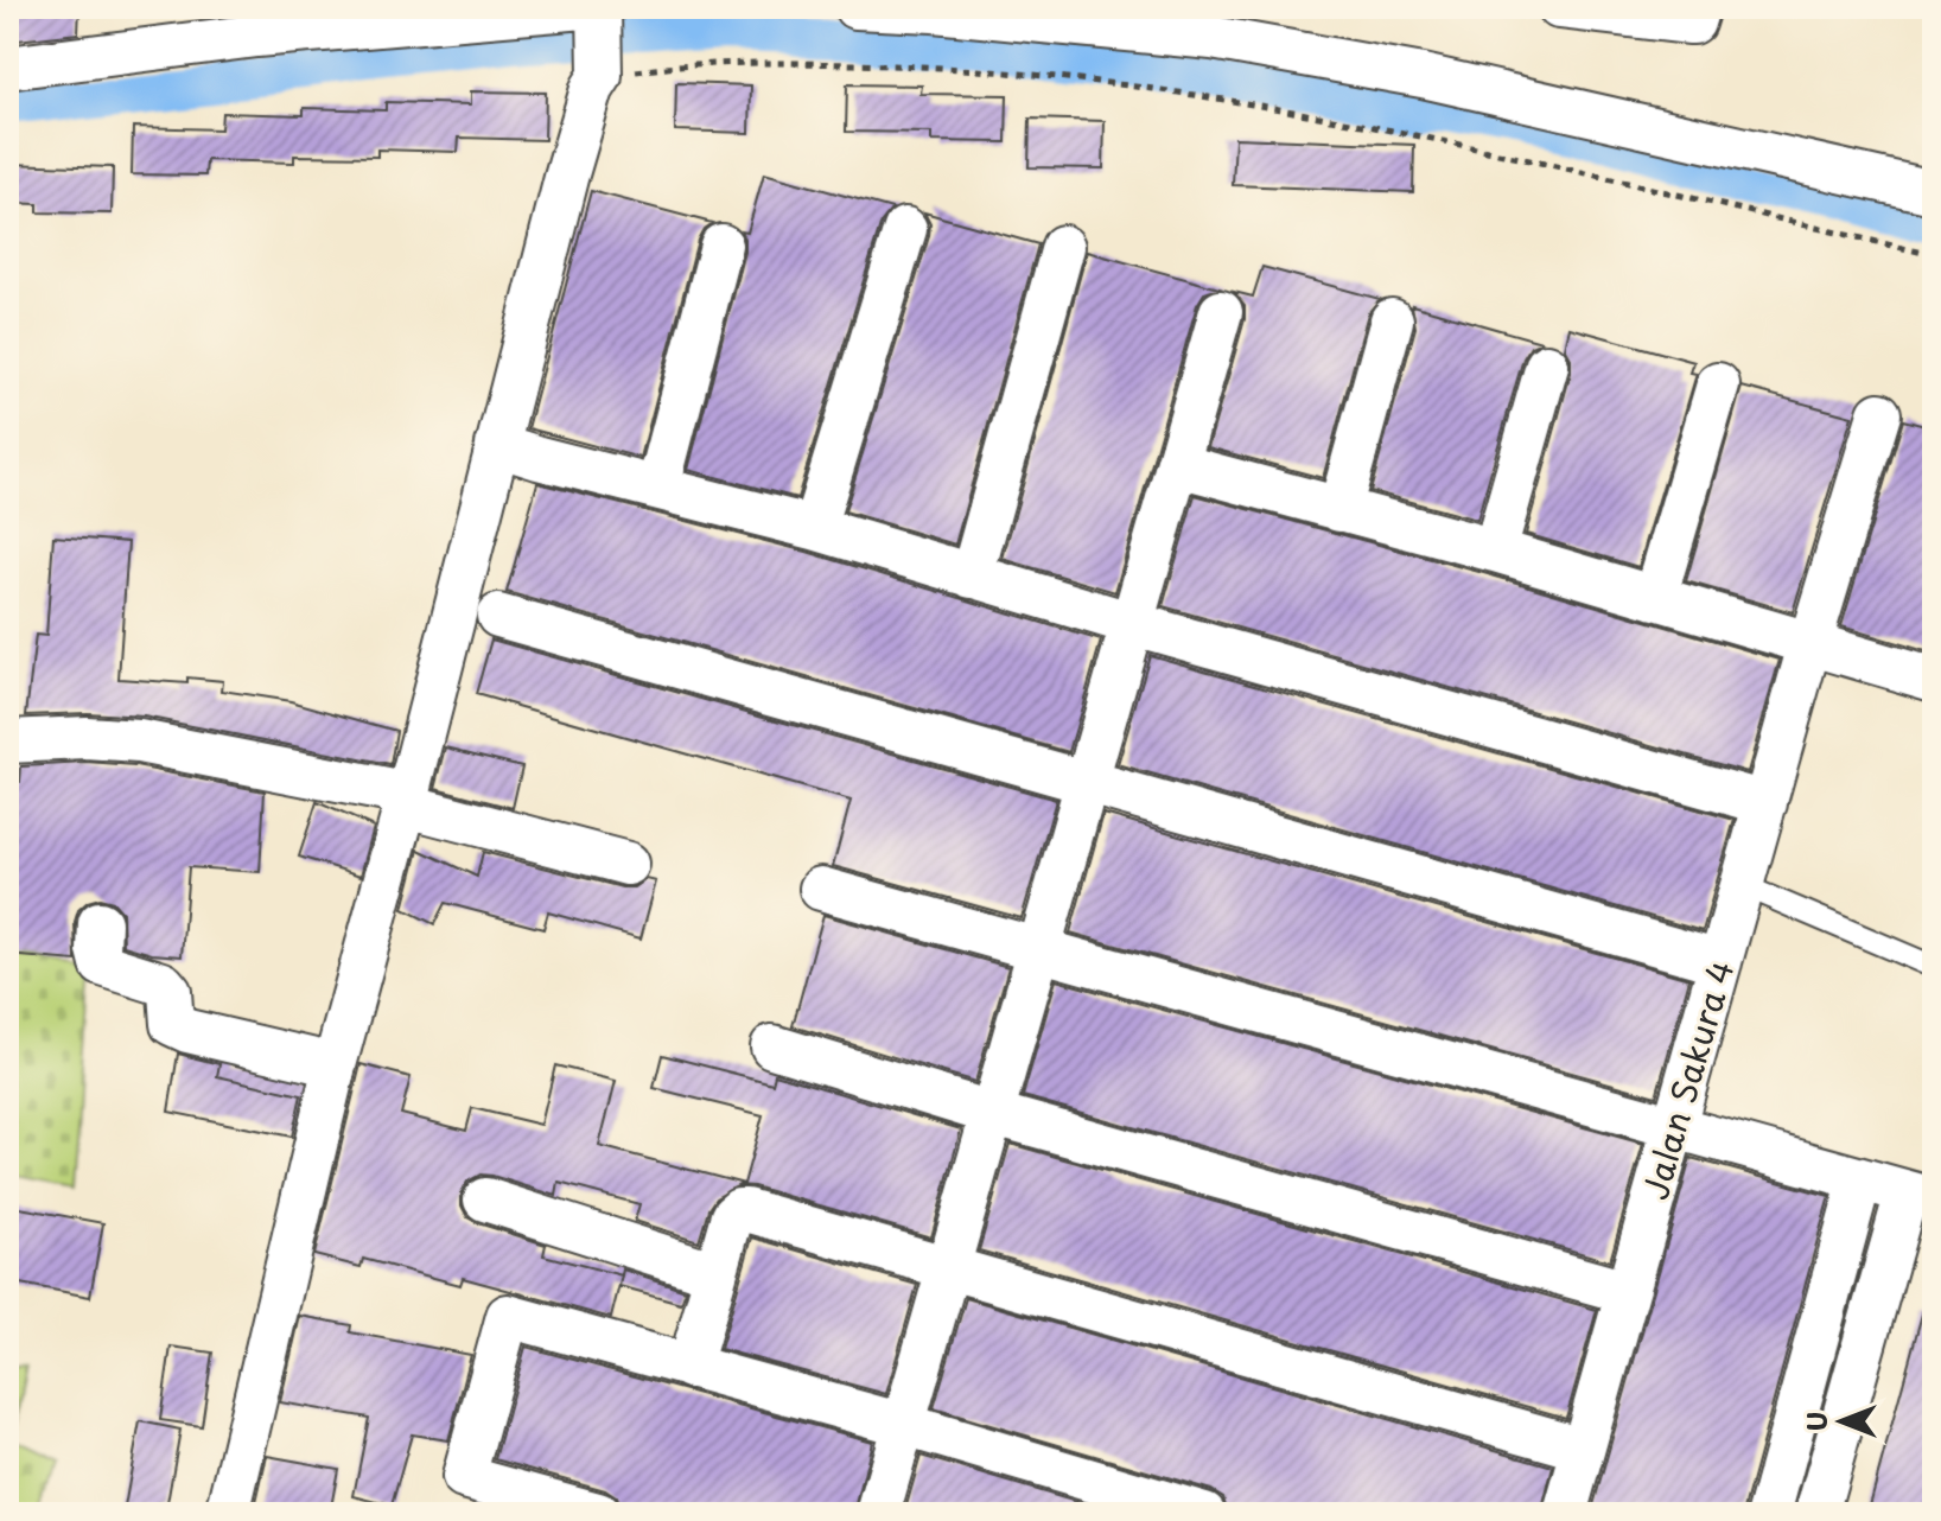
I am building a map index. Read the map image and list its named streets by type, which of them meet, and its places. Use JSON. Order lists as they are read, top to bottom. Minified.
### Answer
{"streets":{"street":["Jalan Sakura 4"]},"north":"left"}
